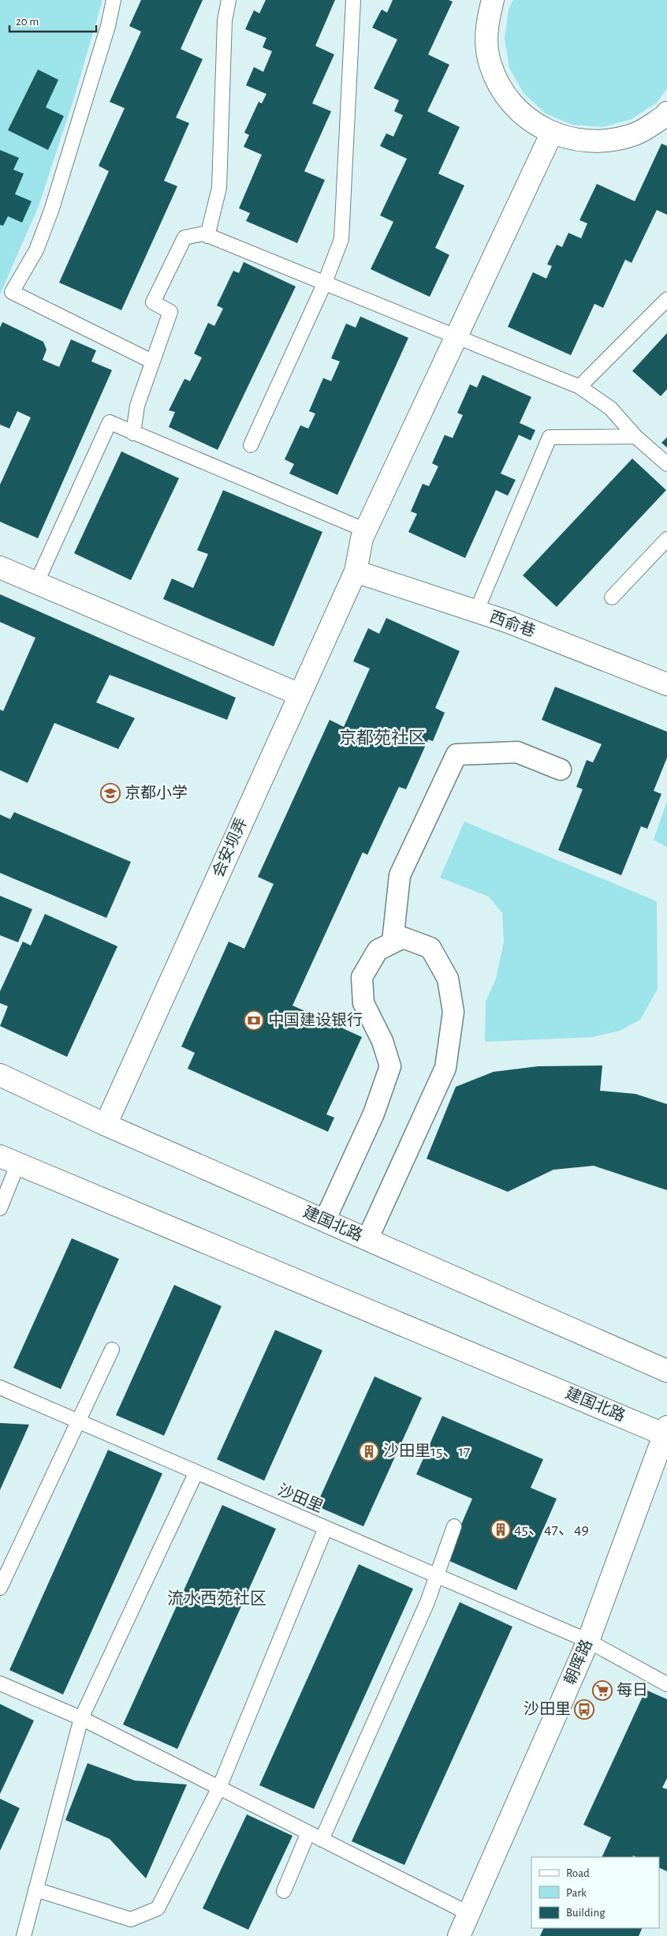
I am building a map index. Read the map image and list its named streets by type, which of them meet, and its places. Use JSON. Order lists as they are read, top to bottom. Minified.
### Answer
{"streets":{"street":["西俞巷","会安坝弄","建国北路","朝晖路"],"lane":["沙田里"]},"crossings":[["西俞巷","会安坝弄"],["会安坝弄","建国北路"],["建国北路","朝晖路"],["沙田里","朝晖路"]],"districts":["京都苑社区","流水西苑社区"],"places":{"school or university":["京都小学"],"bank":["中国建设银行"],"building":["沙田里15、17","45、47、49"],"supermarket":["每日"],"bus stop":["沙田里"]},"legend":["Road","Park","Building"],"scale_bar":"20 m"}
